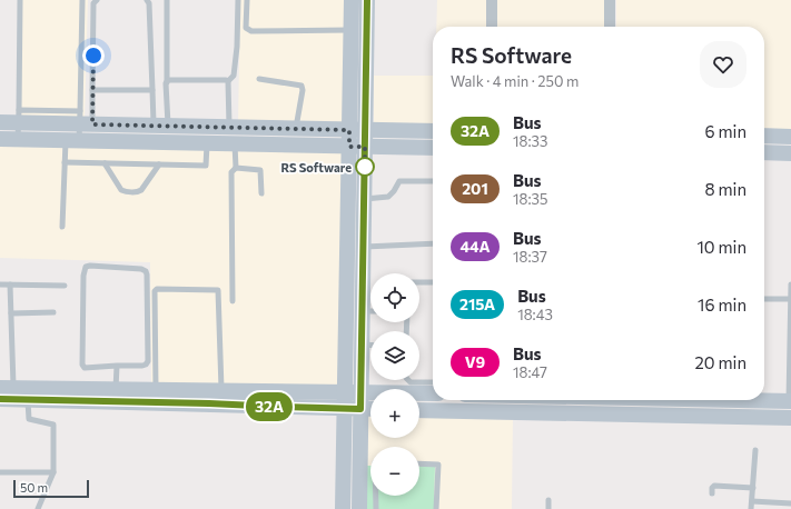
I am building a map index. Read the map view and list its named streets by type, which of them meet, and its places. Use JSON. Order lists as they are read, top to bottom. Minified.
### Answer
{"places":["RS Software"],"lines":["bus line 32A"],"scale_bar":"50 m","page":{"on_map":"32A","heading":["RS Software","Walk · 4 min · 250 m"],"list":[{"mark":"32A","name":"Bus","note":"18:33","value":"6 min"},{"mark":"201","name":"Bus","note":"18:35","value":"8 min"},{"mark":"44A","name":"Bus","note":"18:37","value":"10 min"},{"mark":"215A","name":"Bus","note":"18:43","value":"16 min"},{"mark":"V9","name":"Bus","note":"18:47","value":"20 min"}],"map_buttons":["+","−"],"scale":"50 m"}}
